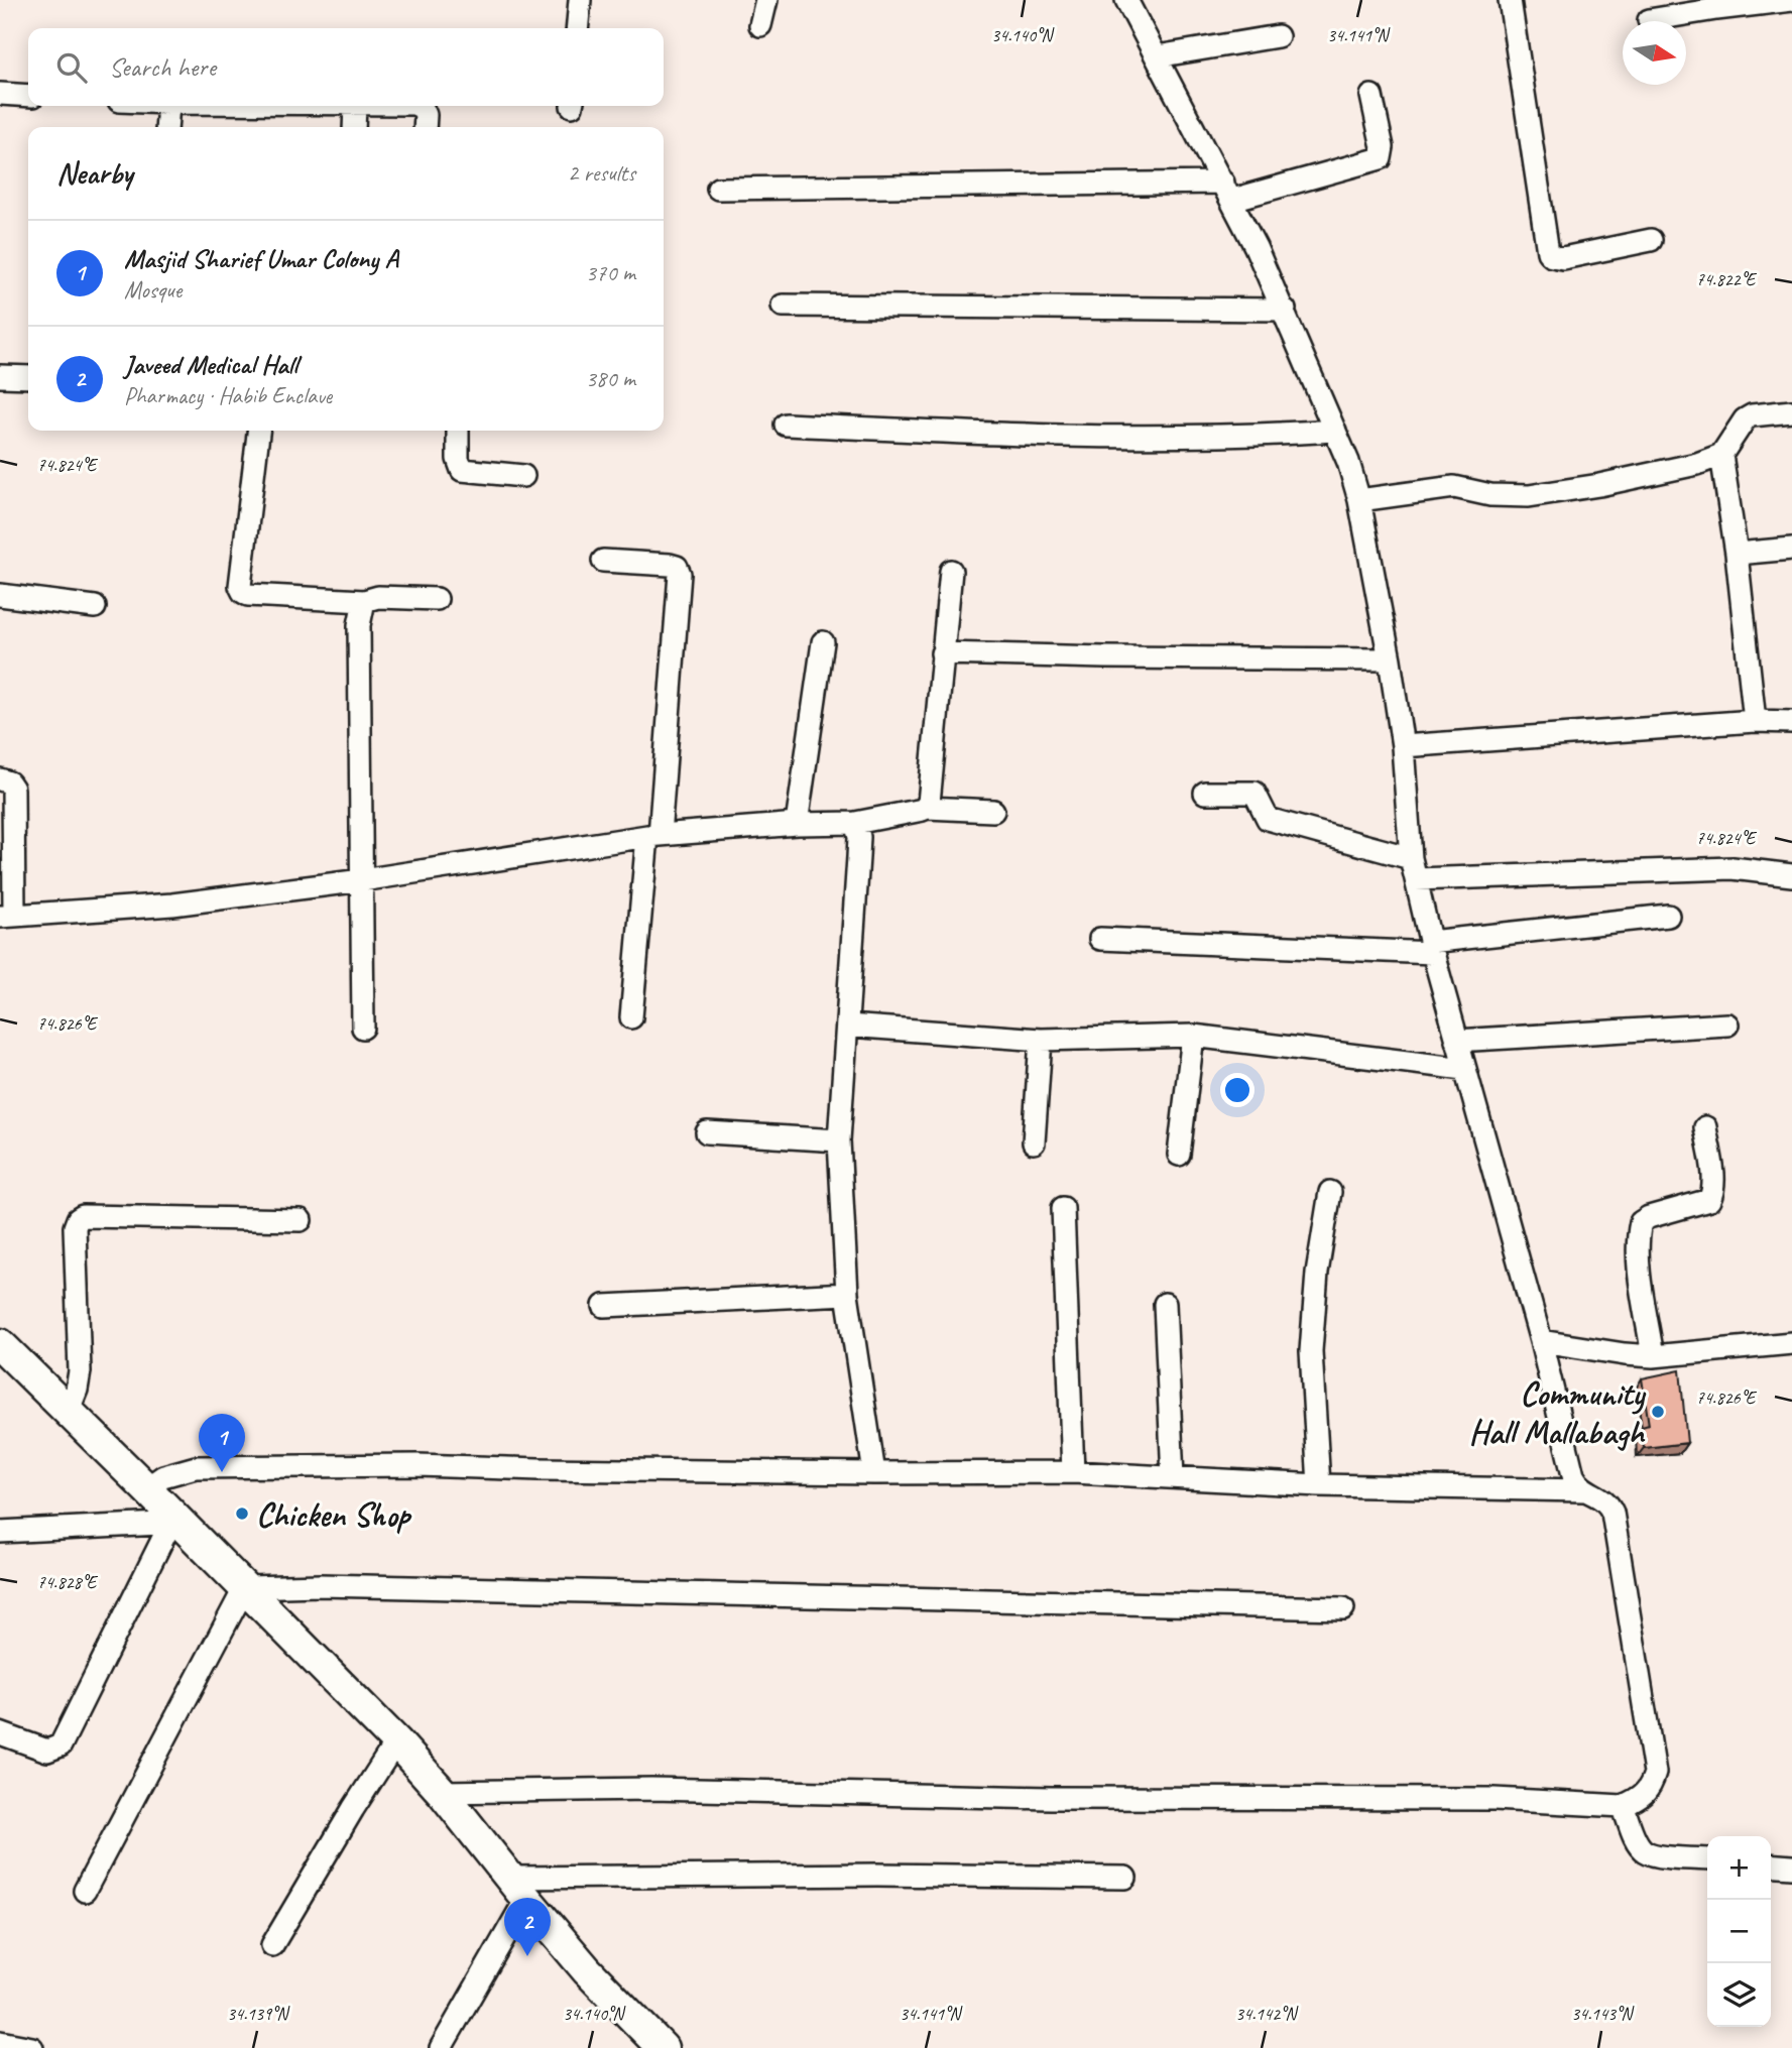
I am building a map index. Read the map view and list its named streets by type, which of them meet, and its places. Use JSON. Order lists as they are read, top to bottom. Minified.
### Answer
{"places":["Community Hall Mallabagh","Chicken Shop"],"north":"right","page":{"search":"Search here","heading":["Nearby","2 results"],"list":[{"mark":"1","name":"Masjid Sharief Umar Colony A","note":"Mosque","value":"370 m"},{"mark":"2","name":"Javeed Medical Hall","note":"Pharmacy · Habib Enclave","value":"380 m"}],"pins":["1","2"],"map_buttons":["+","−"]},"coordinates":["34.140°N","34.141°N","74.822°E","74.824°E","74.826°E","74.828°E","34.139°N","34.142°N","34.143°N"]}
